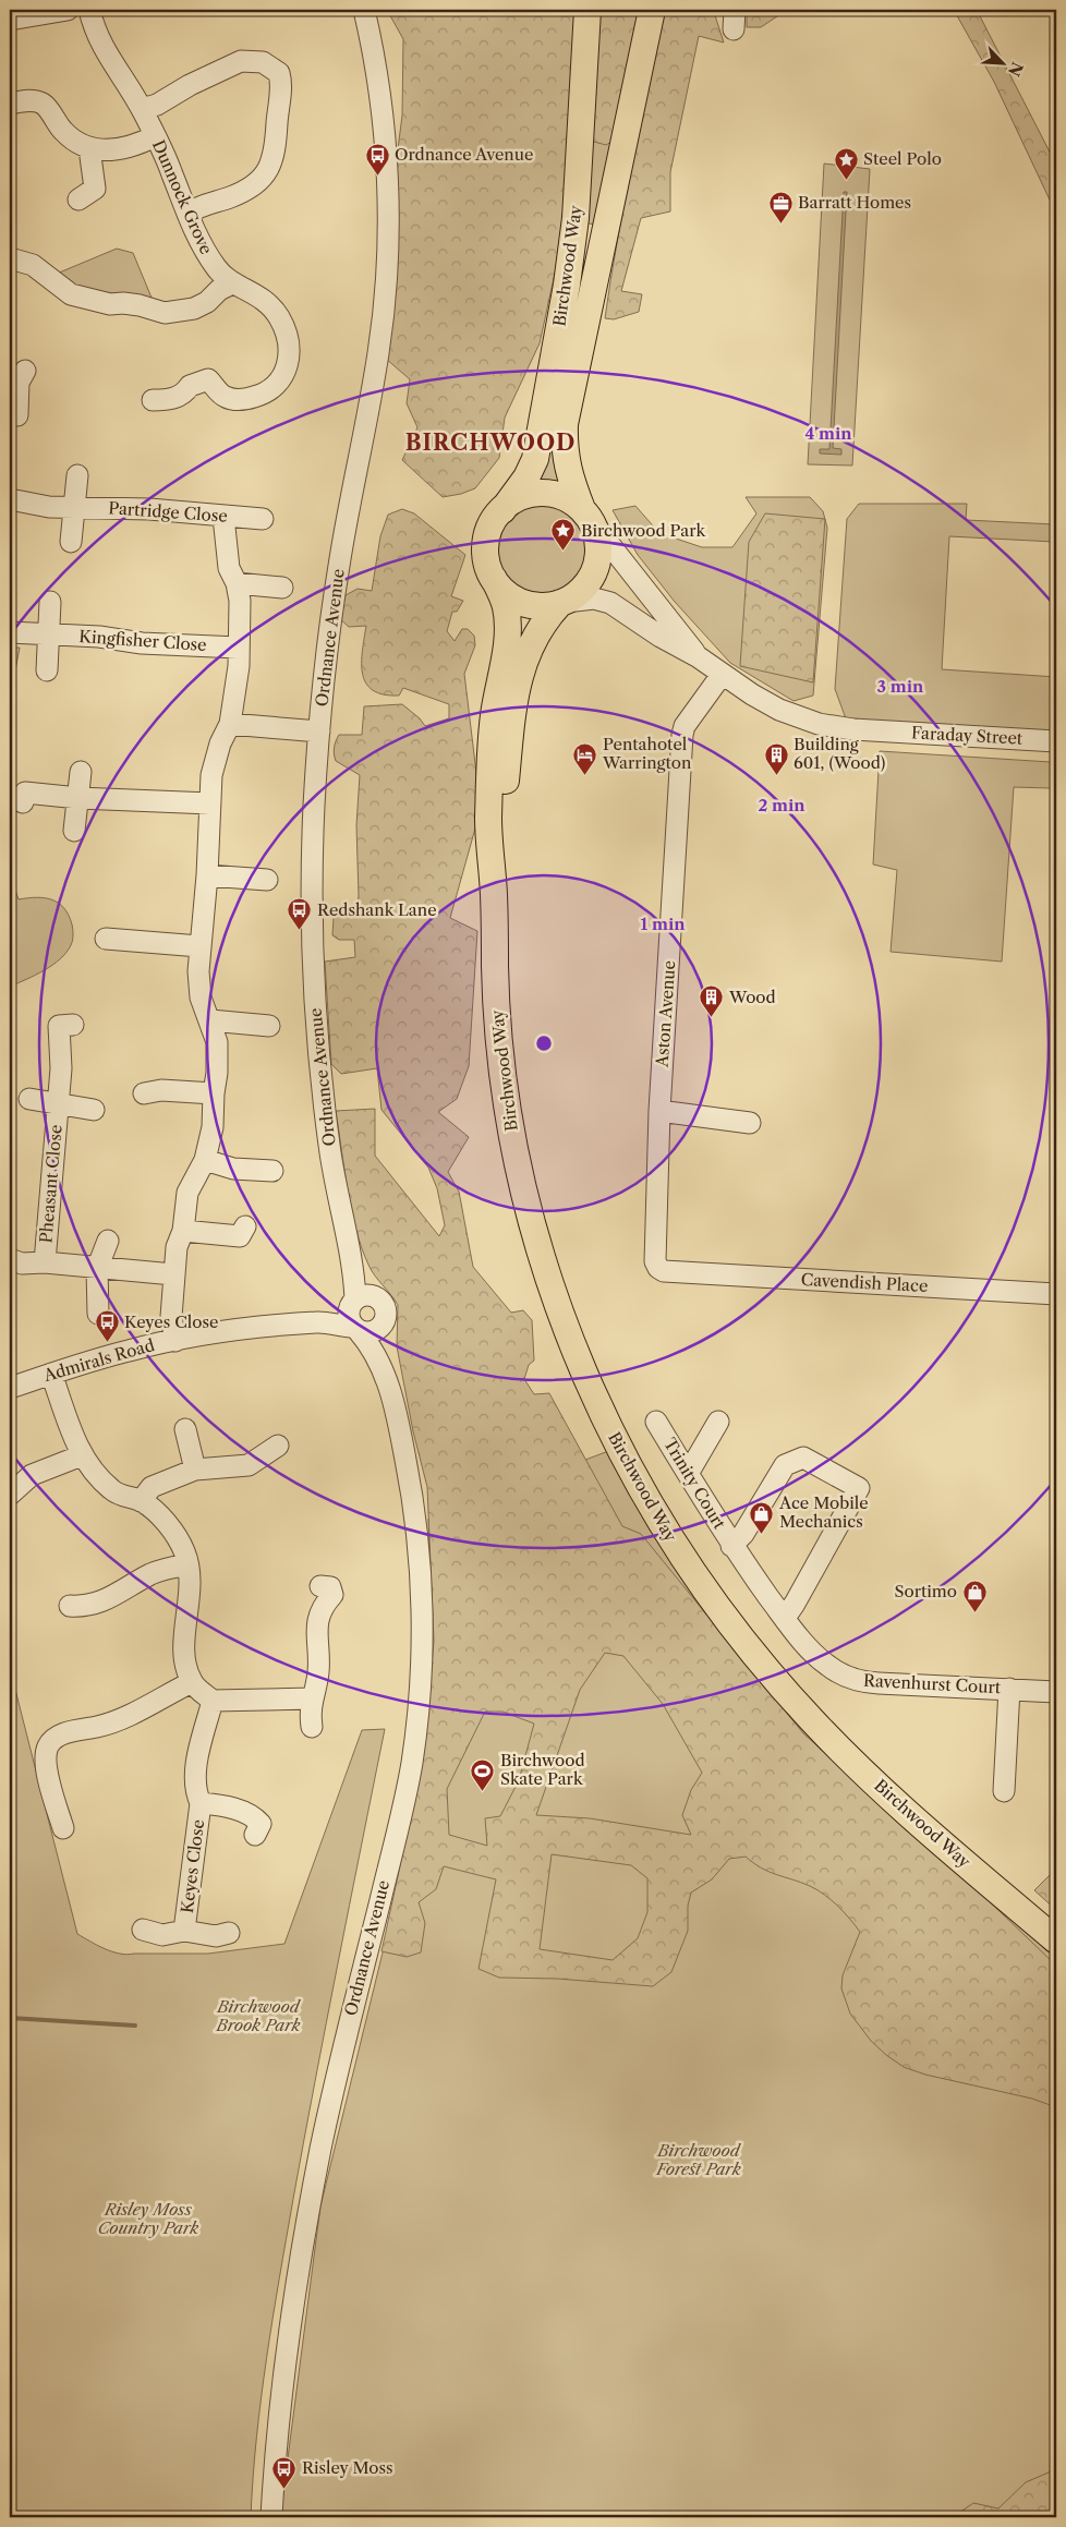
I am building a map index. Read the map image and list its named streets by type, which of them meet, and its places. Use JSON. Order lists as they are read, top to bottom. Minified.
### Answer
{"streets":{"main road":["Birchwood Way"],"street":["Dunnock Grove","Partridge Close","Ordnance Avenue","Kingfisher Close","Faraday Street","Aston Avenue","Pheasant Close","Cavendish Place","Admirals Road","Trinity Court","Ravenhurst Court","Keyes Close"]},"crossings":[["Birchwood Way","Faraday Street"],["Ordnance Avenue","Admirals Road"],["Faraday Street","Aston Avenue"],["Aston Avenue","Cavendish Place"],["Trinity Court","Ravenhurst Court"]],"districts":["BIRCHWOOD"],"parks":["Birchwood Brook Park","Birchwood Forest Park","Risley Moss Country Park"],"places":{"bus stop":["Ordnance Avenue","Redshank Lane","Keyes Close","Risley Moss"],"place":["Steel Polo","Birchwood Park"],"office":["Barratt Homes"],"hotel":["Pentahotel Warrington"],"building":["Building 601, (Wood)","Wood"],"shop":["Ace Mobile Mechanics","Sortimo"],"sports":["Birchwood Skate Park"]},"north":"bottom right","rings":["4 min","3 min","2 min","1 min"]}
